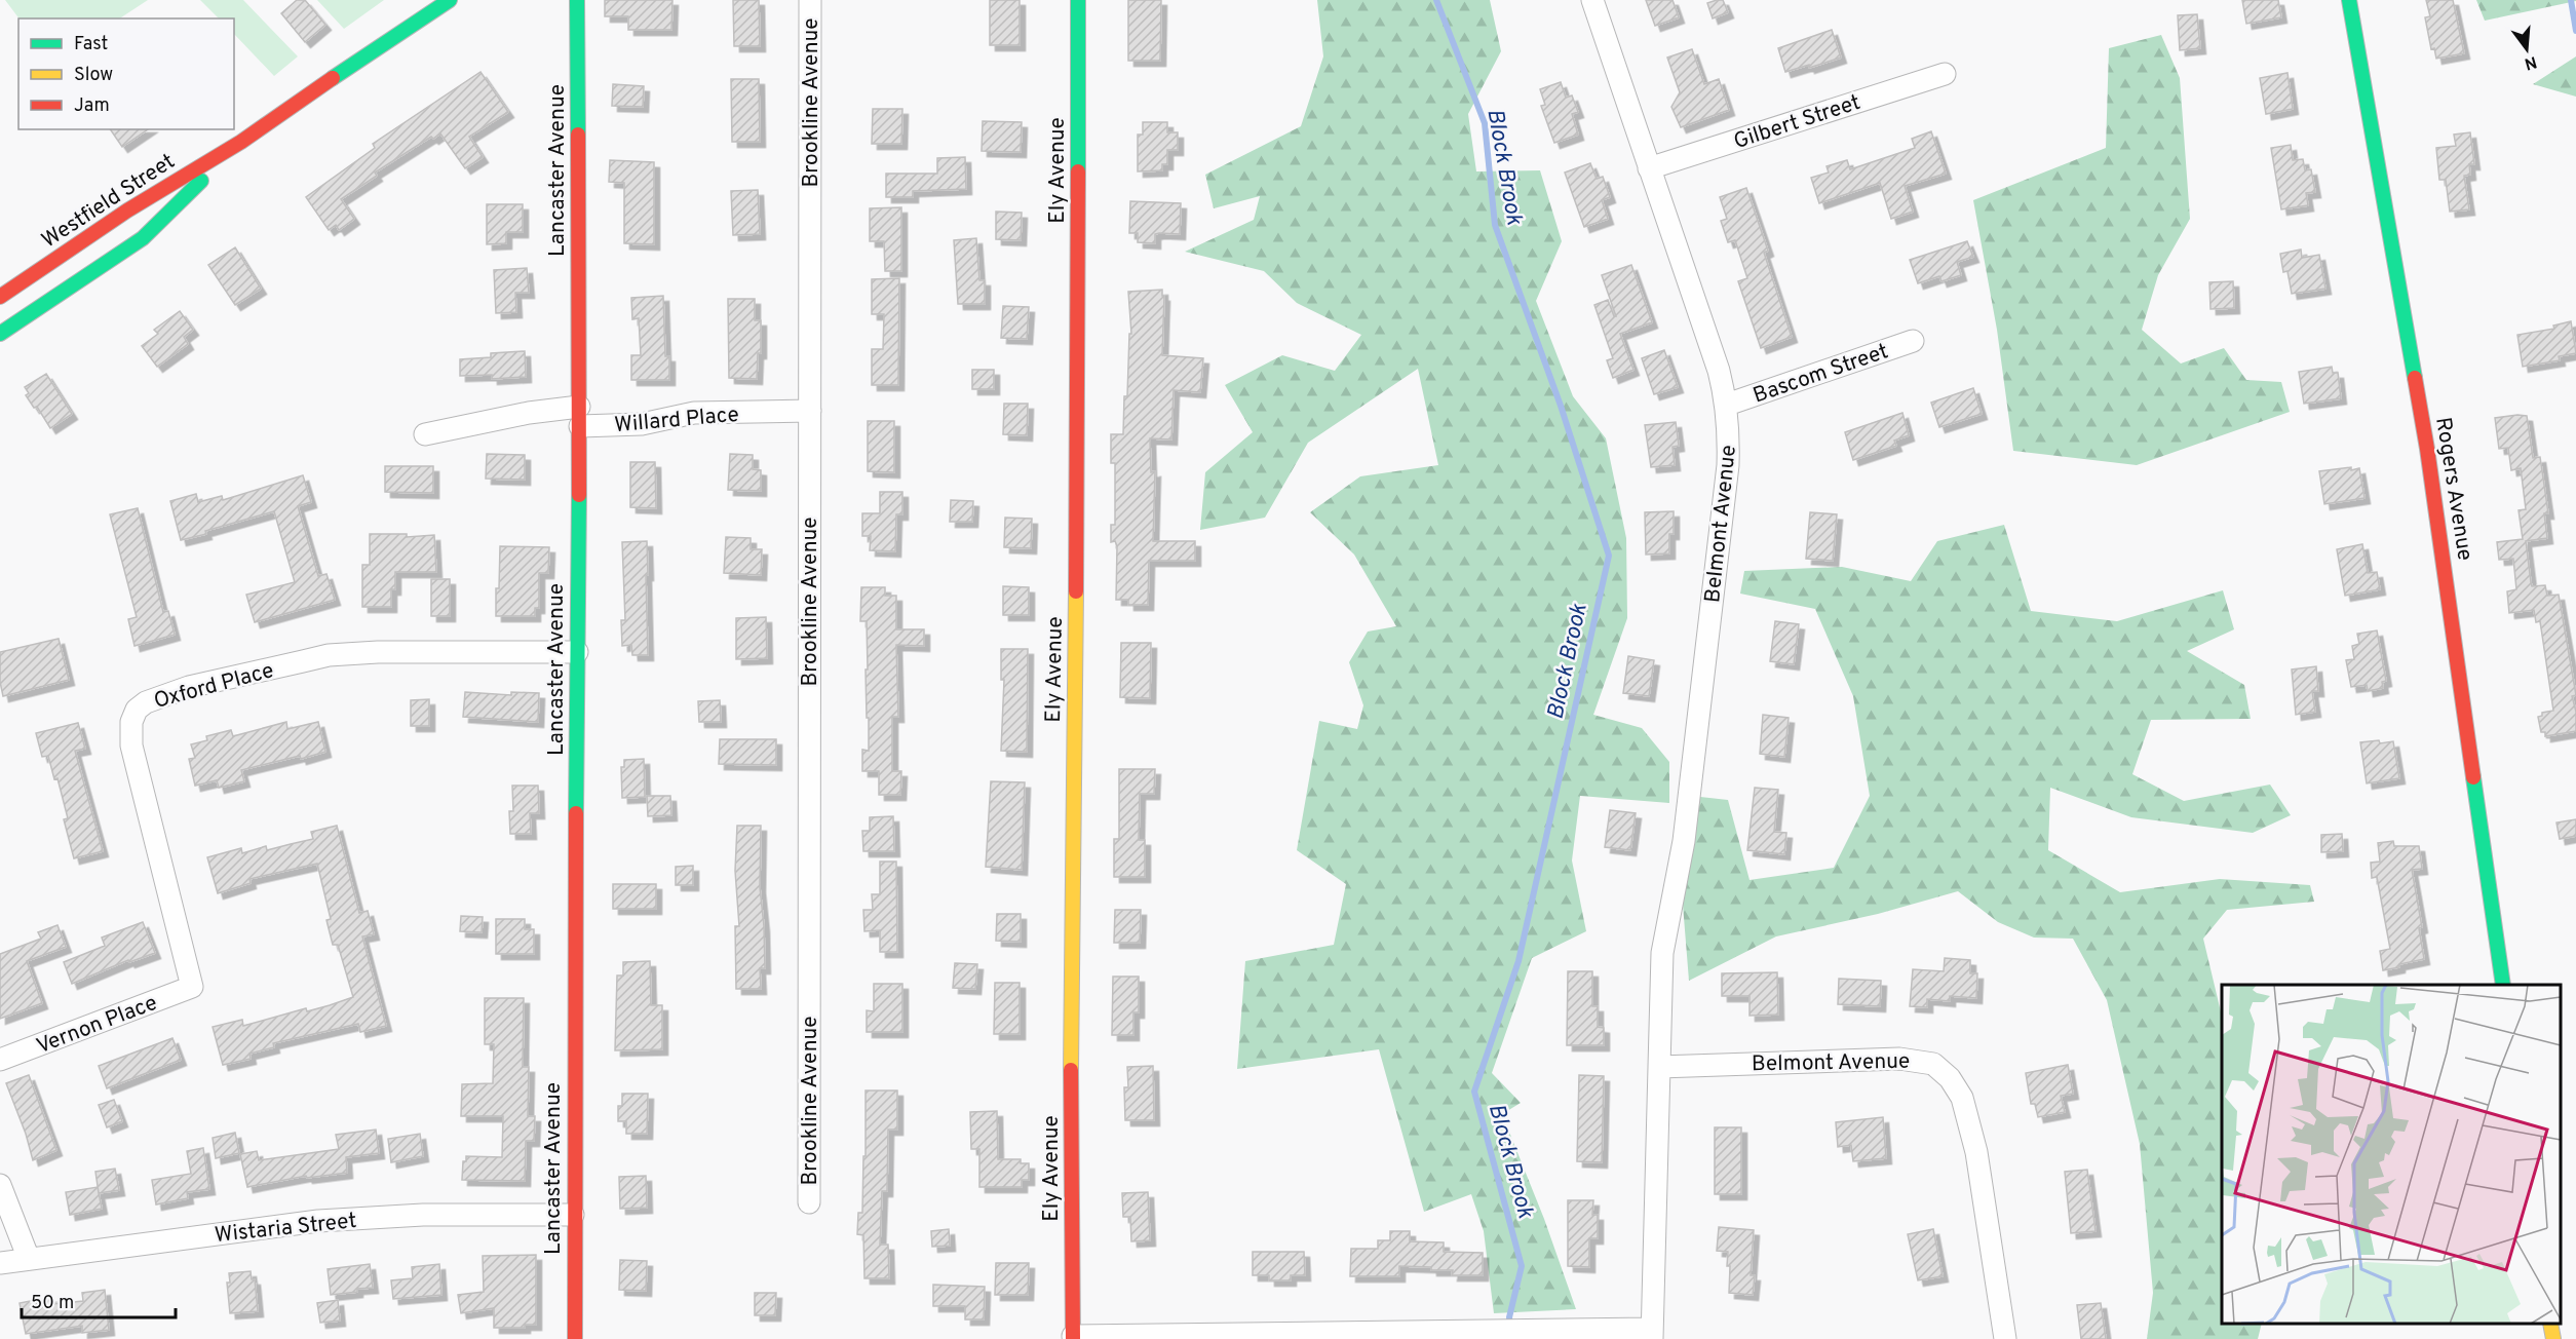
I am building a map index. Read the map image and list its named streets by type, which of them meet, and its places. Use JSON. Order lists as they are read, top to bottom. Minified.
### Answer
{"streets":{"street":["Brookline Avenue","Gilbert Street","Lancaster Avenue","Ely Avenue","Westfield Street","Bascom Street","Willard Place","Rogers Avenue","Belmont Avenue","Oxford Place","Vernon Place","Wistaria Street"]},"crossings":[["Brookline Avenue","Willard Place"],["Gilbert Street","Belmont Avenue"],["Lancaster Avenue","Willard Place"],["Lancaster Avenue","Oxford Place"],["Lancaster Avenue","Wistaria Street"],["Bascom Street","Belmont Avenue"],["Oxford Place","Vernon Place"]],"water":["Block Brook"],"legend":["Fast","Slow","Jam"],"scale_bar":"50 m","north":"bottom"}
